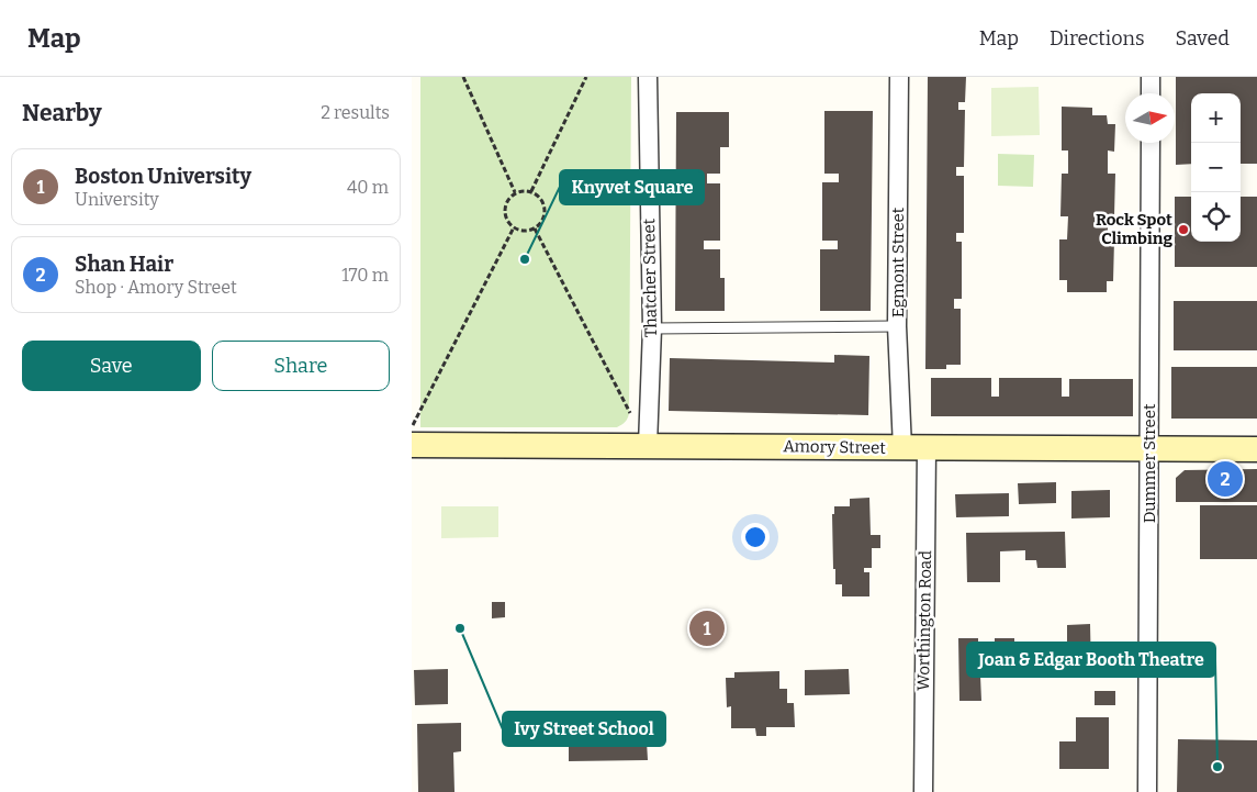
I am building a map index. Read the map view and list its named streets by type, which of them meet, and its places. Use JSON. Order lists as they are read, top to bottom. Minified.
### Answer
{"streets":{"street":["Egmont Street","Thatcher Street","Amory Street","Dummer Street","Worthington Road"]},"crossings":[["Egmont Street","Amory Street"],["Thatcher Street","Amory Street"],["Amory Street","Dummer Street"],["Amory Street","Worthington Road"]],"places":["Rock Spot Climbing","Knyvet Square","Ivy Street School","Joan & Edgar Booth Theatre"],"north":"right","page":{"header":"Map","nav":["Map","Directions","Saved"],"heading":["Nearby","2 results"],"map_buttons":["+","−"],"list":[{"mark":"1","name":"Boston University","note":"University","value":"40 m"},{"mark":"2","name":"Shan Hair","note":"Shop · Amory Street","value":"170 m"}],"buttons":["Save","Share"],"pins":["2","1"]}}
